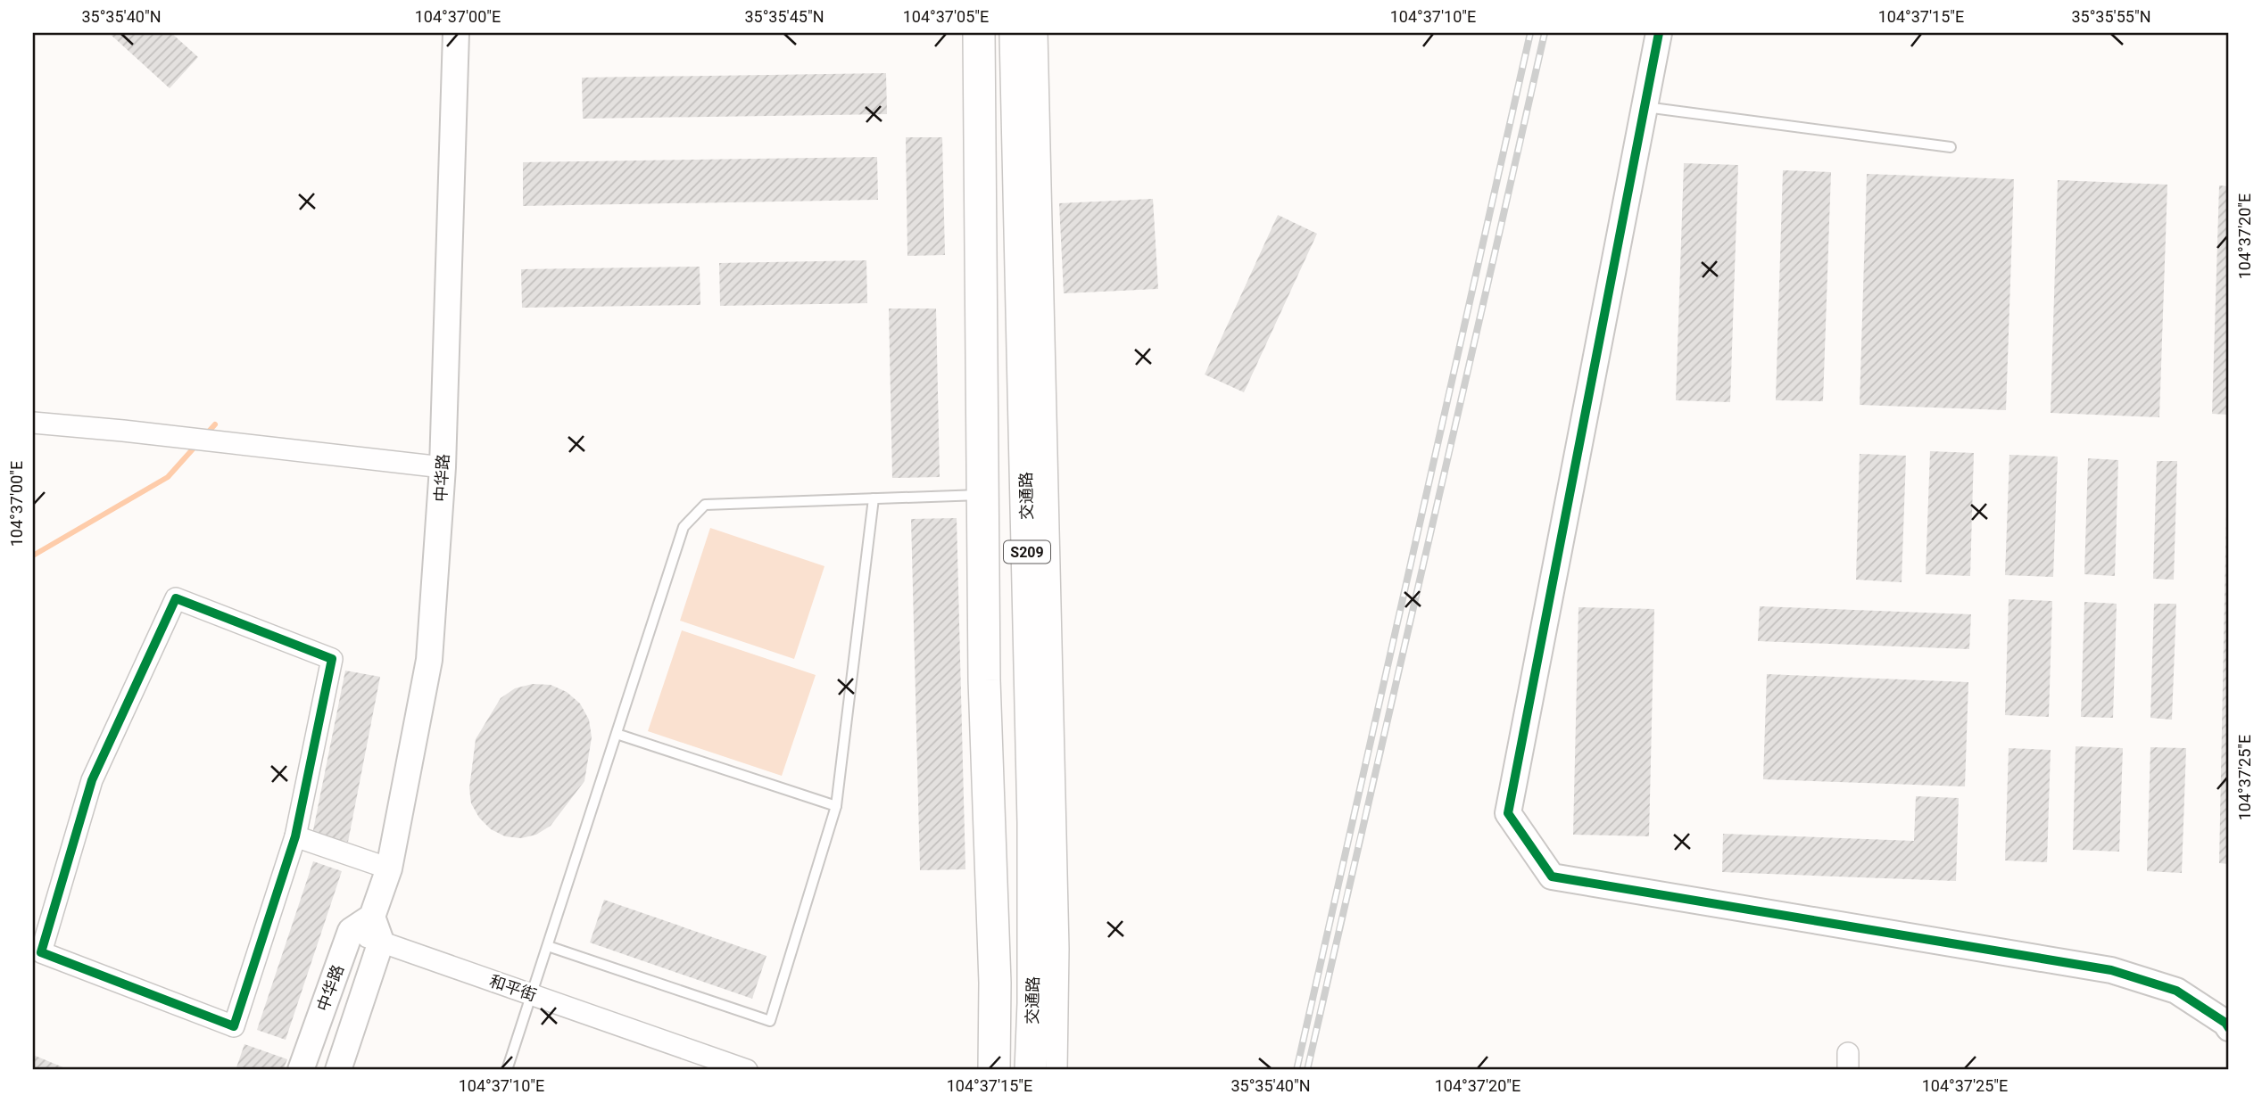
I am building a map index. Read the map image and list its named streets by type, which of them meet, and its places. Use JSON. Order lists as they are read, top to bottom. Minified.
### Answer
{"streets":{"main road":["交通路","S209"],"street":["中华路","和平街"]},"crossings":[["中华路","和平街"]],"coordinates":["35°35'40\"N","104°37'00\"E","35°35'45\"N","104°37'05\"E","104°37'10\"E","104°37'15\"E","35°35'55\"N","104°37'20\"E","104°37'25\"E"]}
